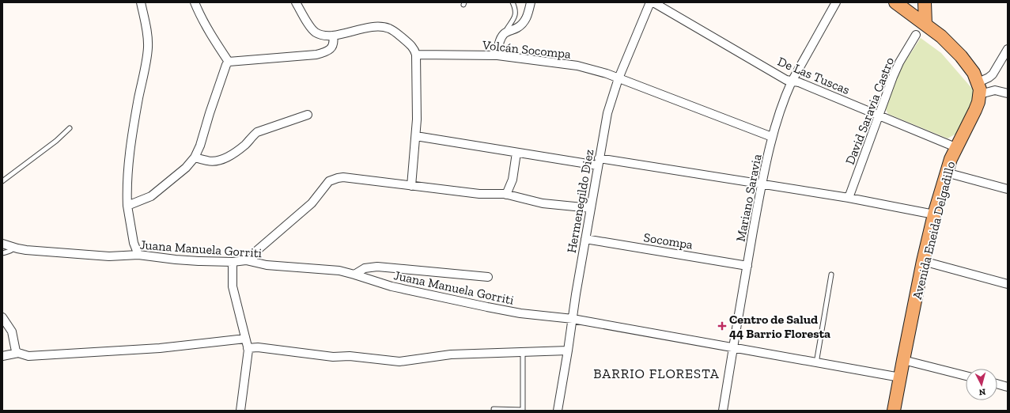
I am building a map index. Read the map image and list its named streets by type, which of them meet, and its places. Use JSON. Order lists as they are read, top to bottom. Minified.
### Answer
{"streets":{"main road":["Avenida Eneida Delgadillo"],"street":["Volcán Socompa","De Las Tuscas","David Saravia Castro","Mariano Saravia","Hermenegildo Diez","Socompa","Juana Manuela Gorriti"]},"crossings":[["Volcán Socompa","Mariano Saravia"],["Volcán Socompa","Hermenegildo Diez"],["De Las Tuscas","David Saravia Castro"],["De Las Tuscas","Mariano Saravia"],["De Las Tuscas","Avenida Eneida Delgadillo"],["Mariano Saravia","Socompa"],["Mariano Saravia","Juana Manuela Gorriti"],["Hermenegildo Diez","Socompa"],["Hermenegildo Diez","Juana Manuela Gorriti"],["Avenida Eneida Delgadillo","Juana Manuela Gorriti"]],"districts":["BARRIO FLORESTA"],"places":{"health":["Centro de Salud 44 Barrio Floresta"]},"north":"bottom"}
